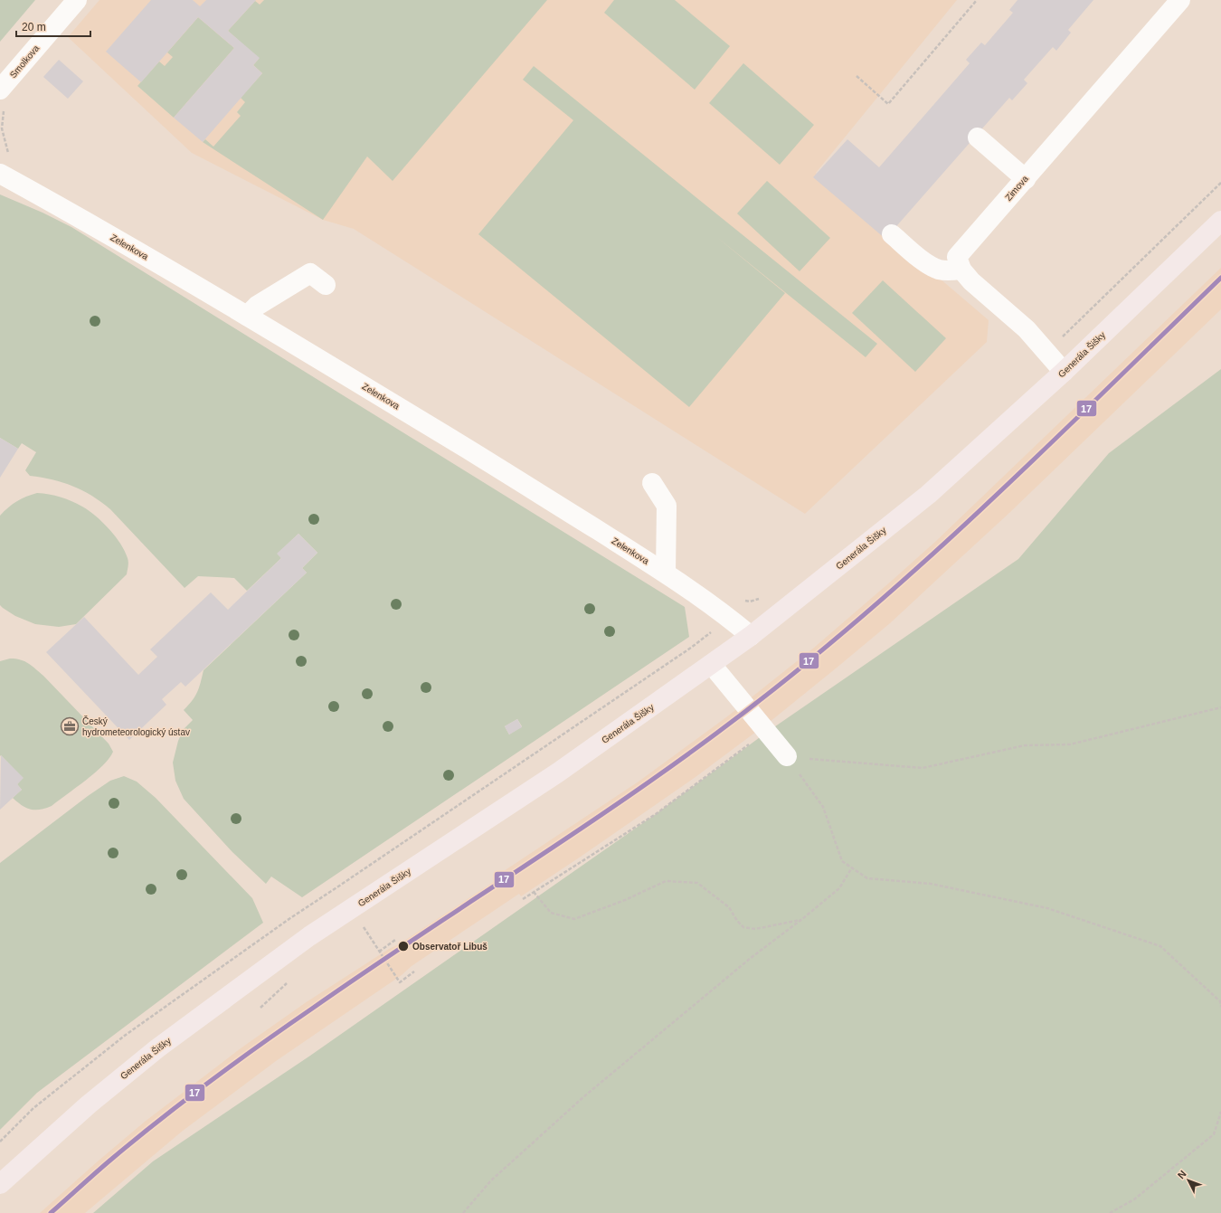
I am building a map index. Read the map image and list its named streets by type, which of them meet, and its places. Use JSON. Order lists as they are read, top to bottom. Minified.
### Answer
{"streets":{"main road":["Generála Šišky"],"street":["Smolkova","Zimova","Zelenkova"]},"crossings":[["Zelenkova","Generála Šišky"]],"places":{"office":["Český hydrometeorologický ústav"],"other":["Observatoř Libuš"]},"lines":["transit line 17"],"scale_bar":"20 m","north":"top left"}
